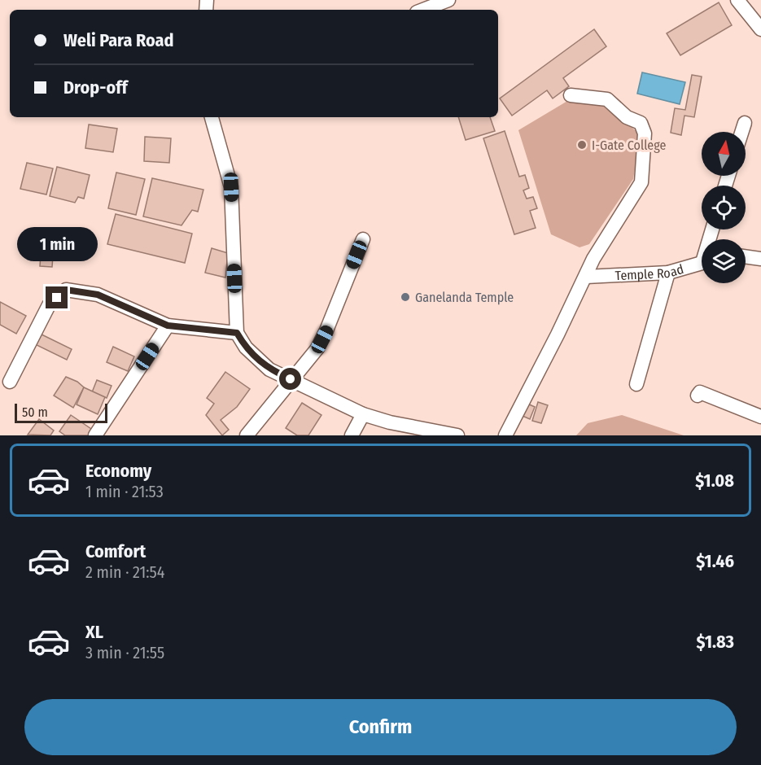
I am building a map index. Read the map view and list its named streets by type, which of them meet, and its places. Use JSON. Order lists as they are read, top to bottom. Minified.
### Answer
{"streets":{"street":["Temple Road"]},"places":["I-Gate College","Ganelanda Temple"],"scale_bar":"50 m","north":"top","page":{"banner":["Weli Para Road","Drop-off"],"bubble":"1 min","scale":"50 m","list":[{"name":"Economy","note":"1 min · 21:53","value":"$1.08"},{"name":"Comfort","note":"2 min · 21:54","value":"$1.46"},{"name":"XL","note":"3 min · 21:55","value":"$1.83"}],"buttons":"Confirm"}}
